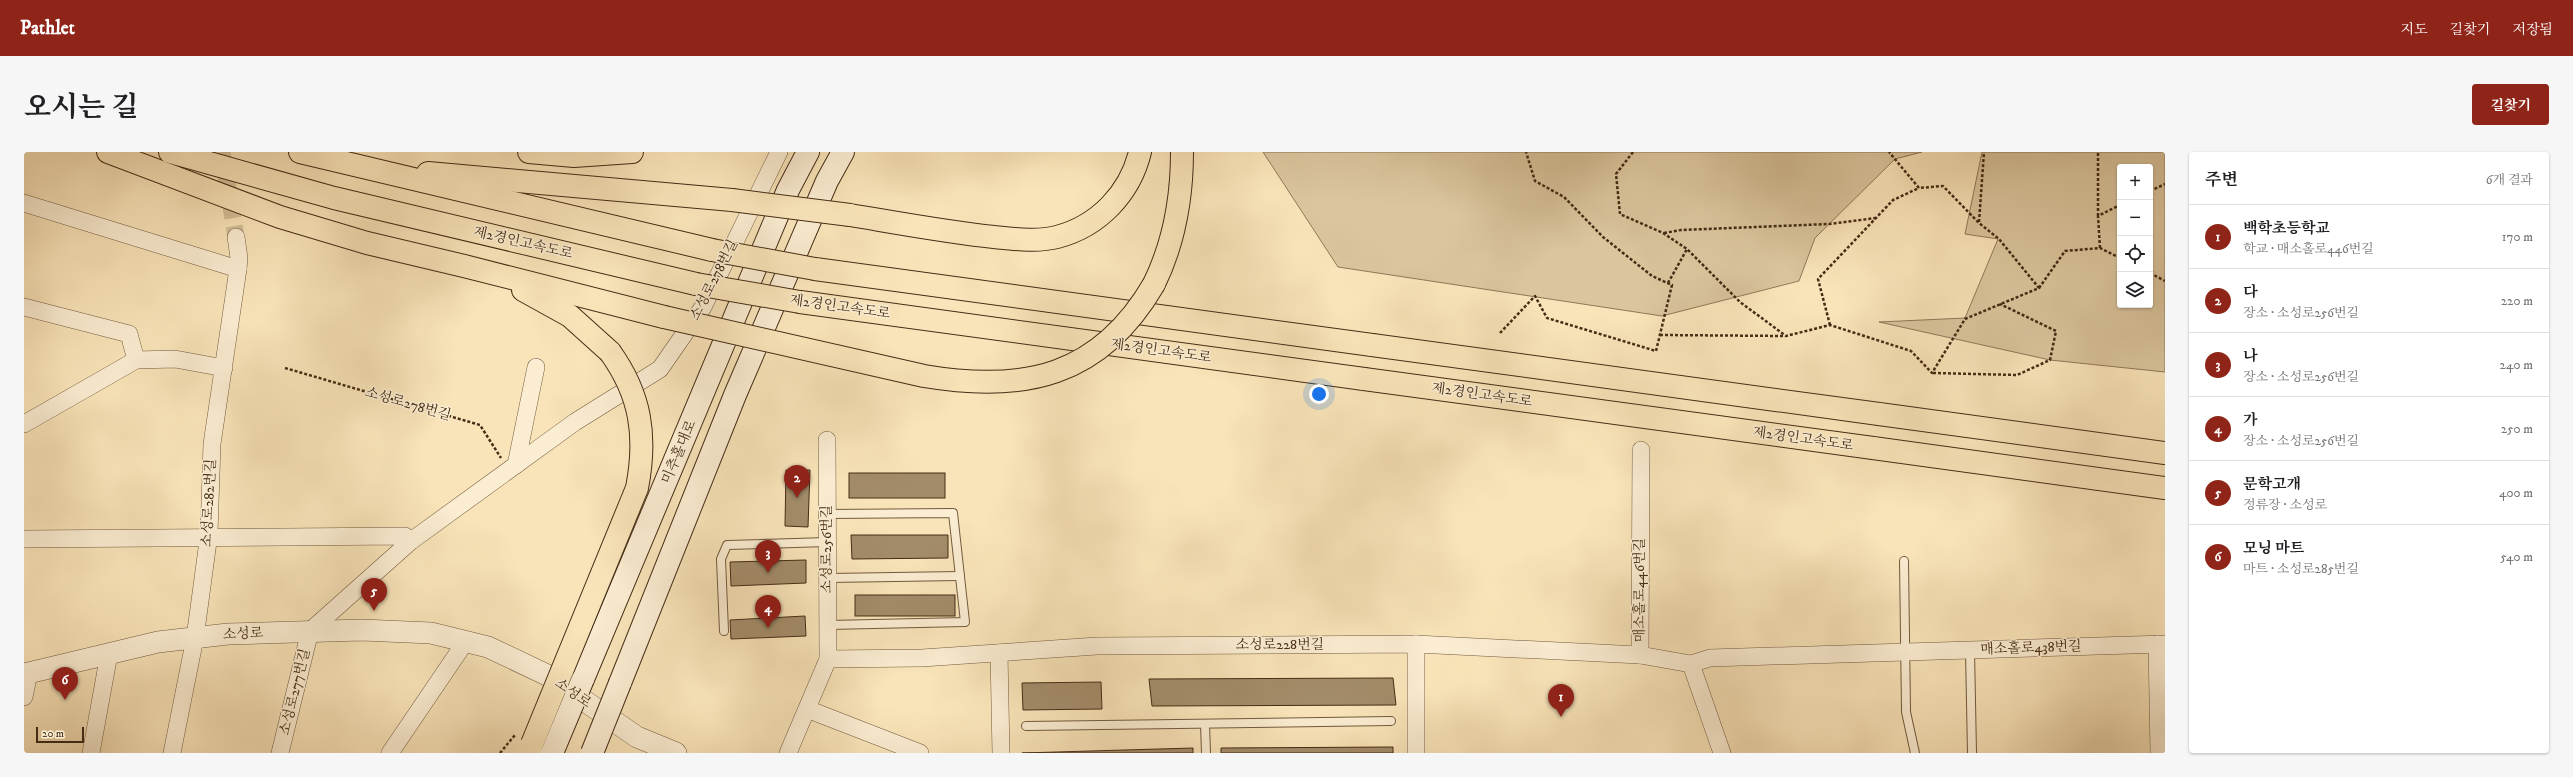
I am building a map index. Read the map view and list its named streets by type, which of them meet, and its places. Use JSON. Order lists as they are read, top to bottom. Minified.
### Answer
{"streets":{"highway":["제2경인고속도로"],"main road":["미추홀대로"],"street":["소성로278번길","소성로282번길","소성로256번길","매소홀로446번길","소성로","소성로228번길","매소홀로438번길","소성로277번길"]},"crossings":[["소성로278번길","소성로"],["소성로278번길","소성로277번길"],["소성로282번길","소성로"],["매소홀로446번길","소성로228번길"],["매소홀로446번길","매소홀로438번길"],["소성로","소성로277번길"]],"scale_bar":"20 m","page":{"header":"Pathlet","nav":["지도","길찾기","저장됨"],"title":"오시는 길","buttons":"길찾기","heading":["주변","6개 결과"],"map_buttons":["+","−"],"list":[{"mark":"1","name":"백학초등학교","note":"학교 · 매소홀로446번길","value":"170 m"},{"mark":"2","name":"다","note":"장소 · 소성로256번길","value":"220 m"},{"mark":"3","name":"나","note":"장소 · 소성로256번길","value":"240 m"},{"mark":"4","name":"가","note":"장소 · 소성로256번길","value":"250 m"},{"mark":"5","name":"문학고개","note":"정류장 · 소성로","value":"400 m"},{"mark":"6","name":"모닝 마트","note":"마트 · 소성로285번길","value":"540 m"}],"pins":["2","3","5","4","6","1"],"scale":"20 m"}}
